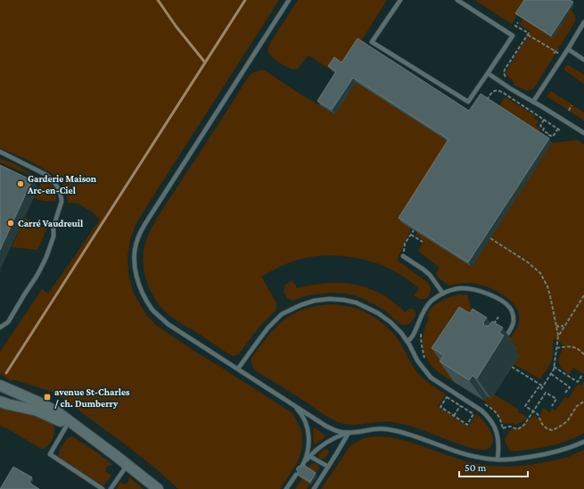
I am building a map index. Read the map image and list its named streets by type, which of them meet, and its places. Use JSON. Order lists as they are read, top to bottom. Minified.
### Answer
{"places":{"other":["Garderie Maison Arc-en-Ciel","Carré Vaudreuil"],"transit":["avenue St-Charles / ch. Dumberry"]},"scale_bar":"50 m"}
